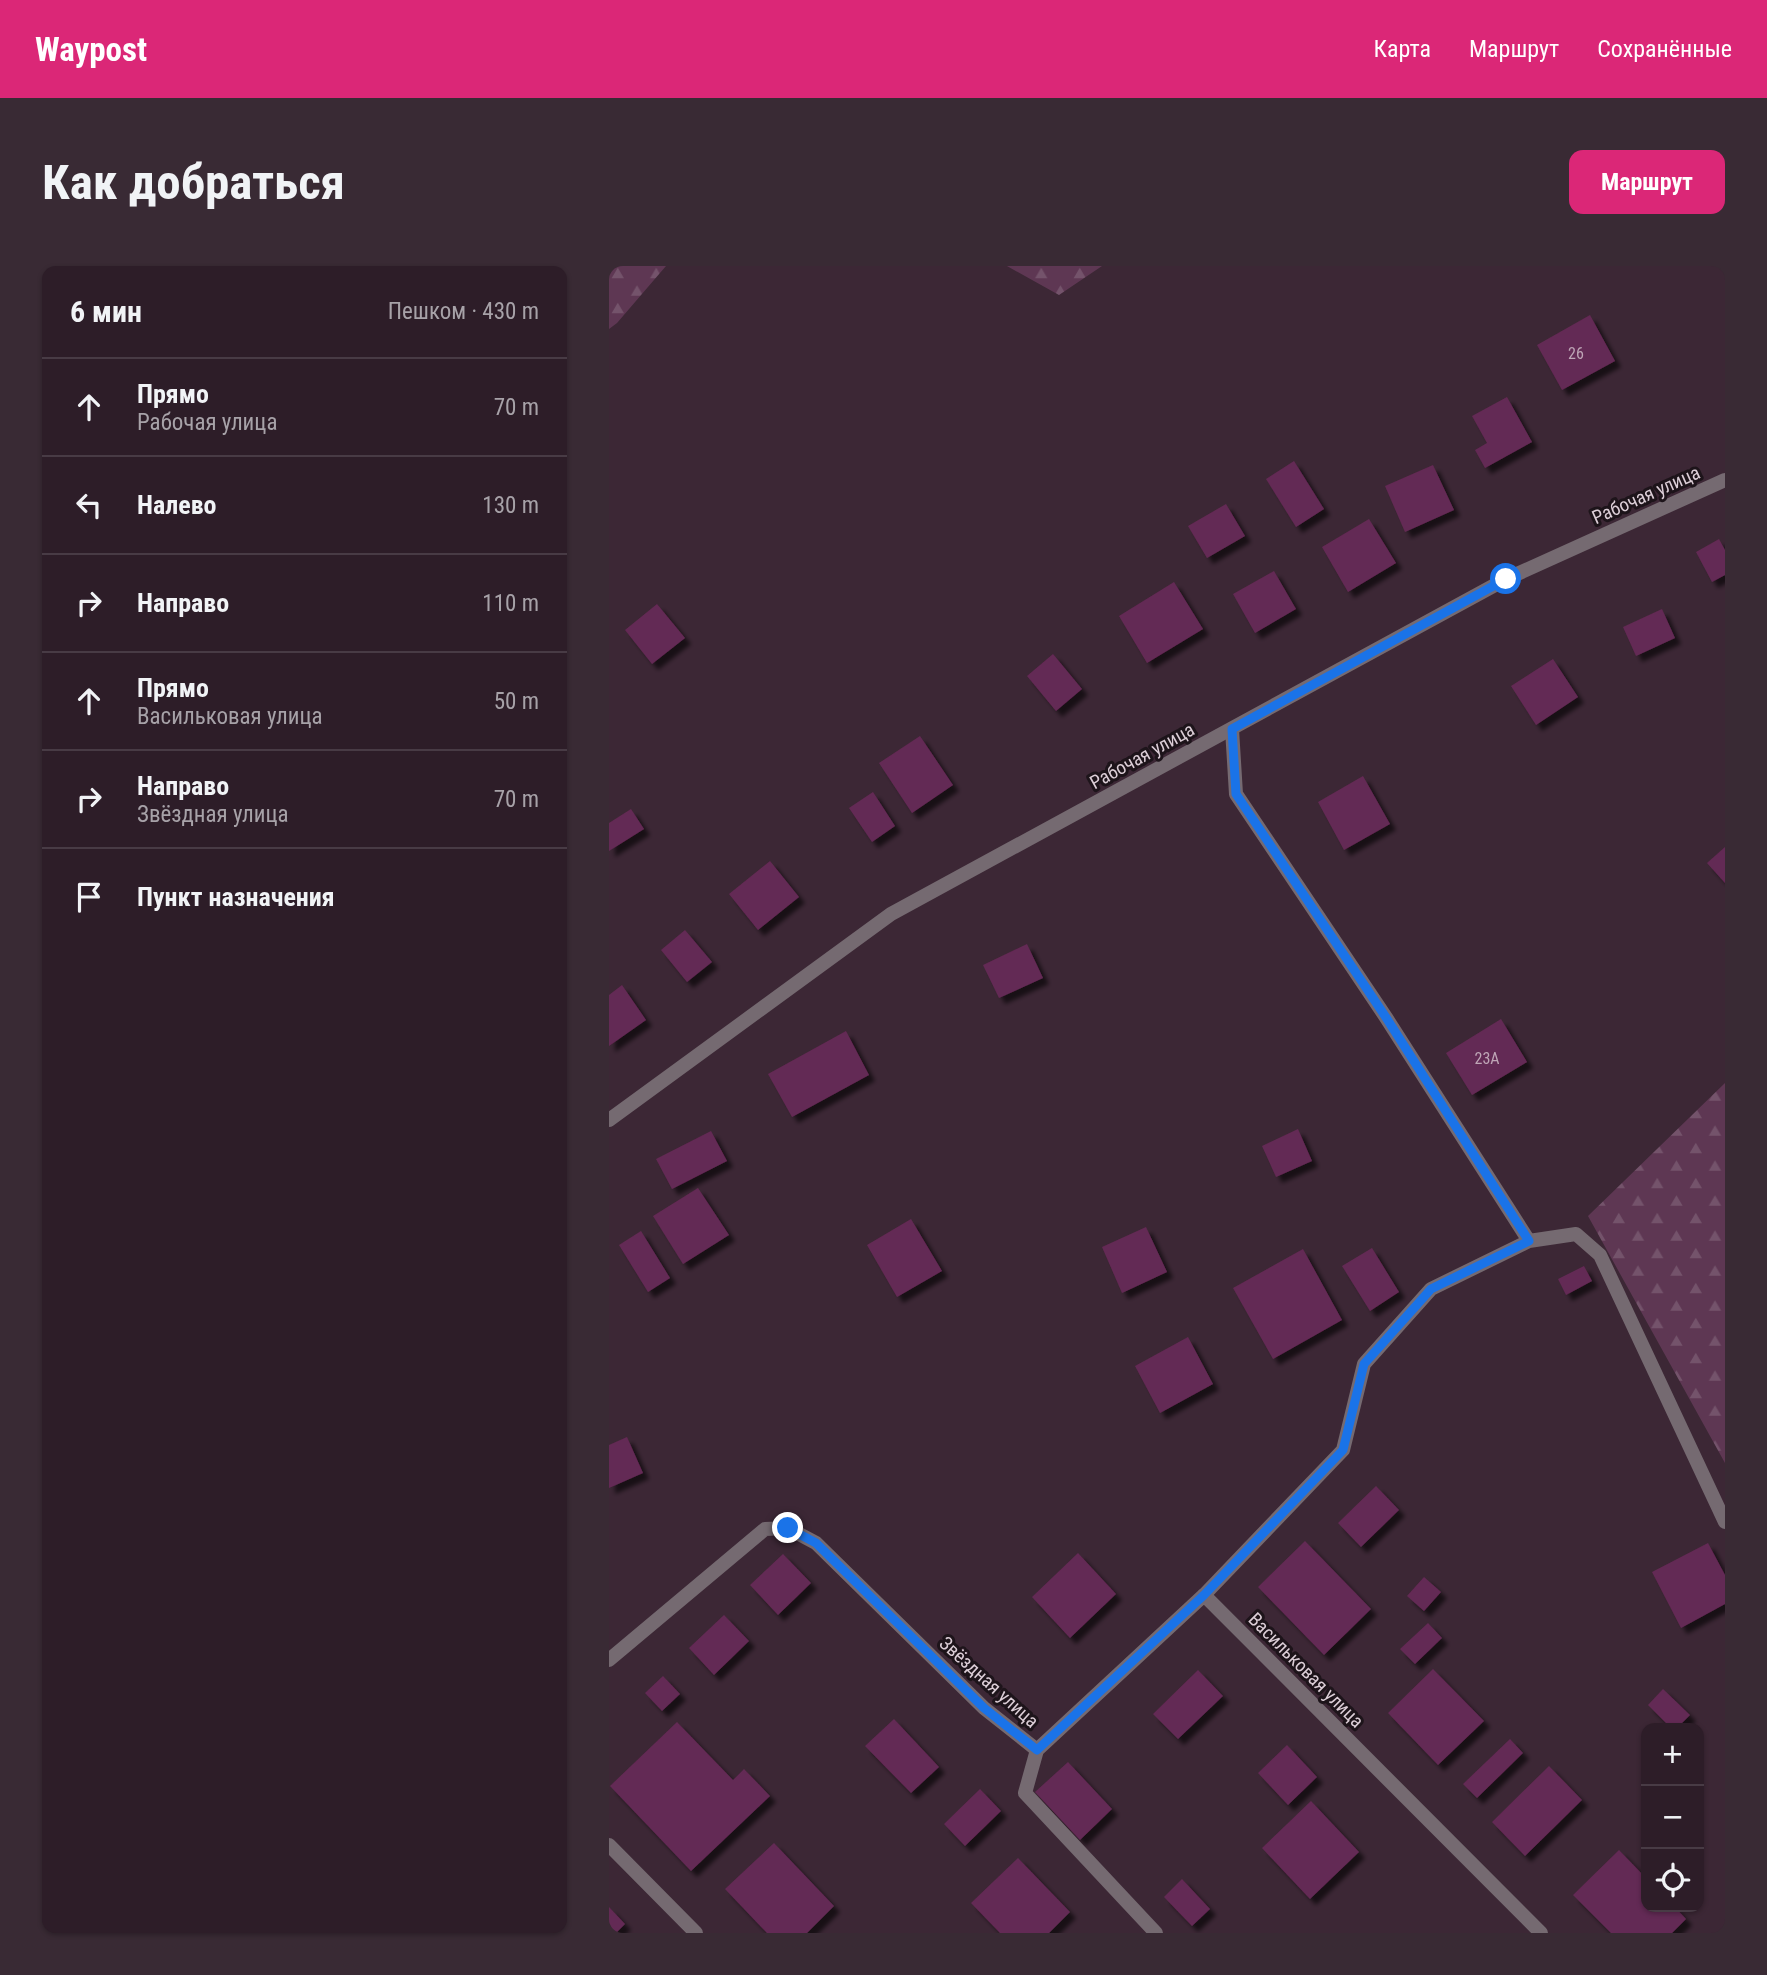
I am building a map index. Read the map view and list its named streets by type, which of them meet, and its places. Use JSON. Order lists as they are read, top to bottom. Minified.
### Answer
{"streets":{"street":["Рабочая улица","Васильковая улица","Звёздная улица"]},"house_numbers":["26","23А"],"page":{"header":"Waypost","nav":["Карта","Маршрут","Сохранённые"],"buttons":"Маршрут","title":"Как добраться","heading":["6 мин","Пешком · 430 m"],"list":[["Прямо","Рабочая улица","70 m"],["Налево","130 m"],["Направо","110 m"],["Прямо","Васильковая улица","50 m"],["Направо","Звёздная улица","70 m"],"Пункт назначения"],"map_buttons":["+","−"]}}
